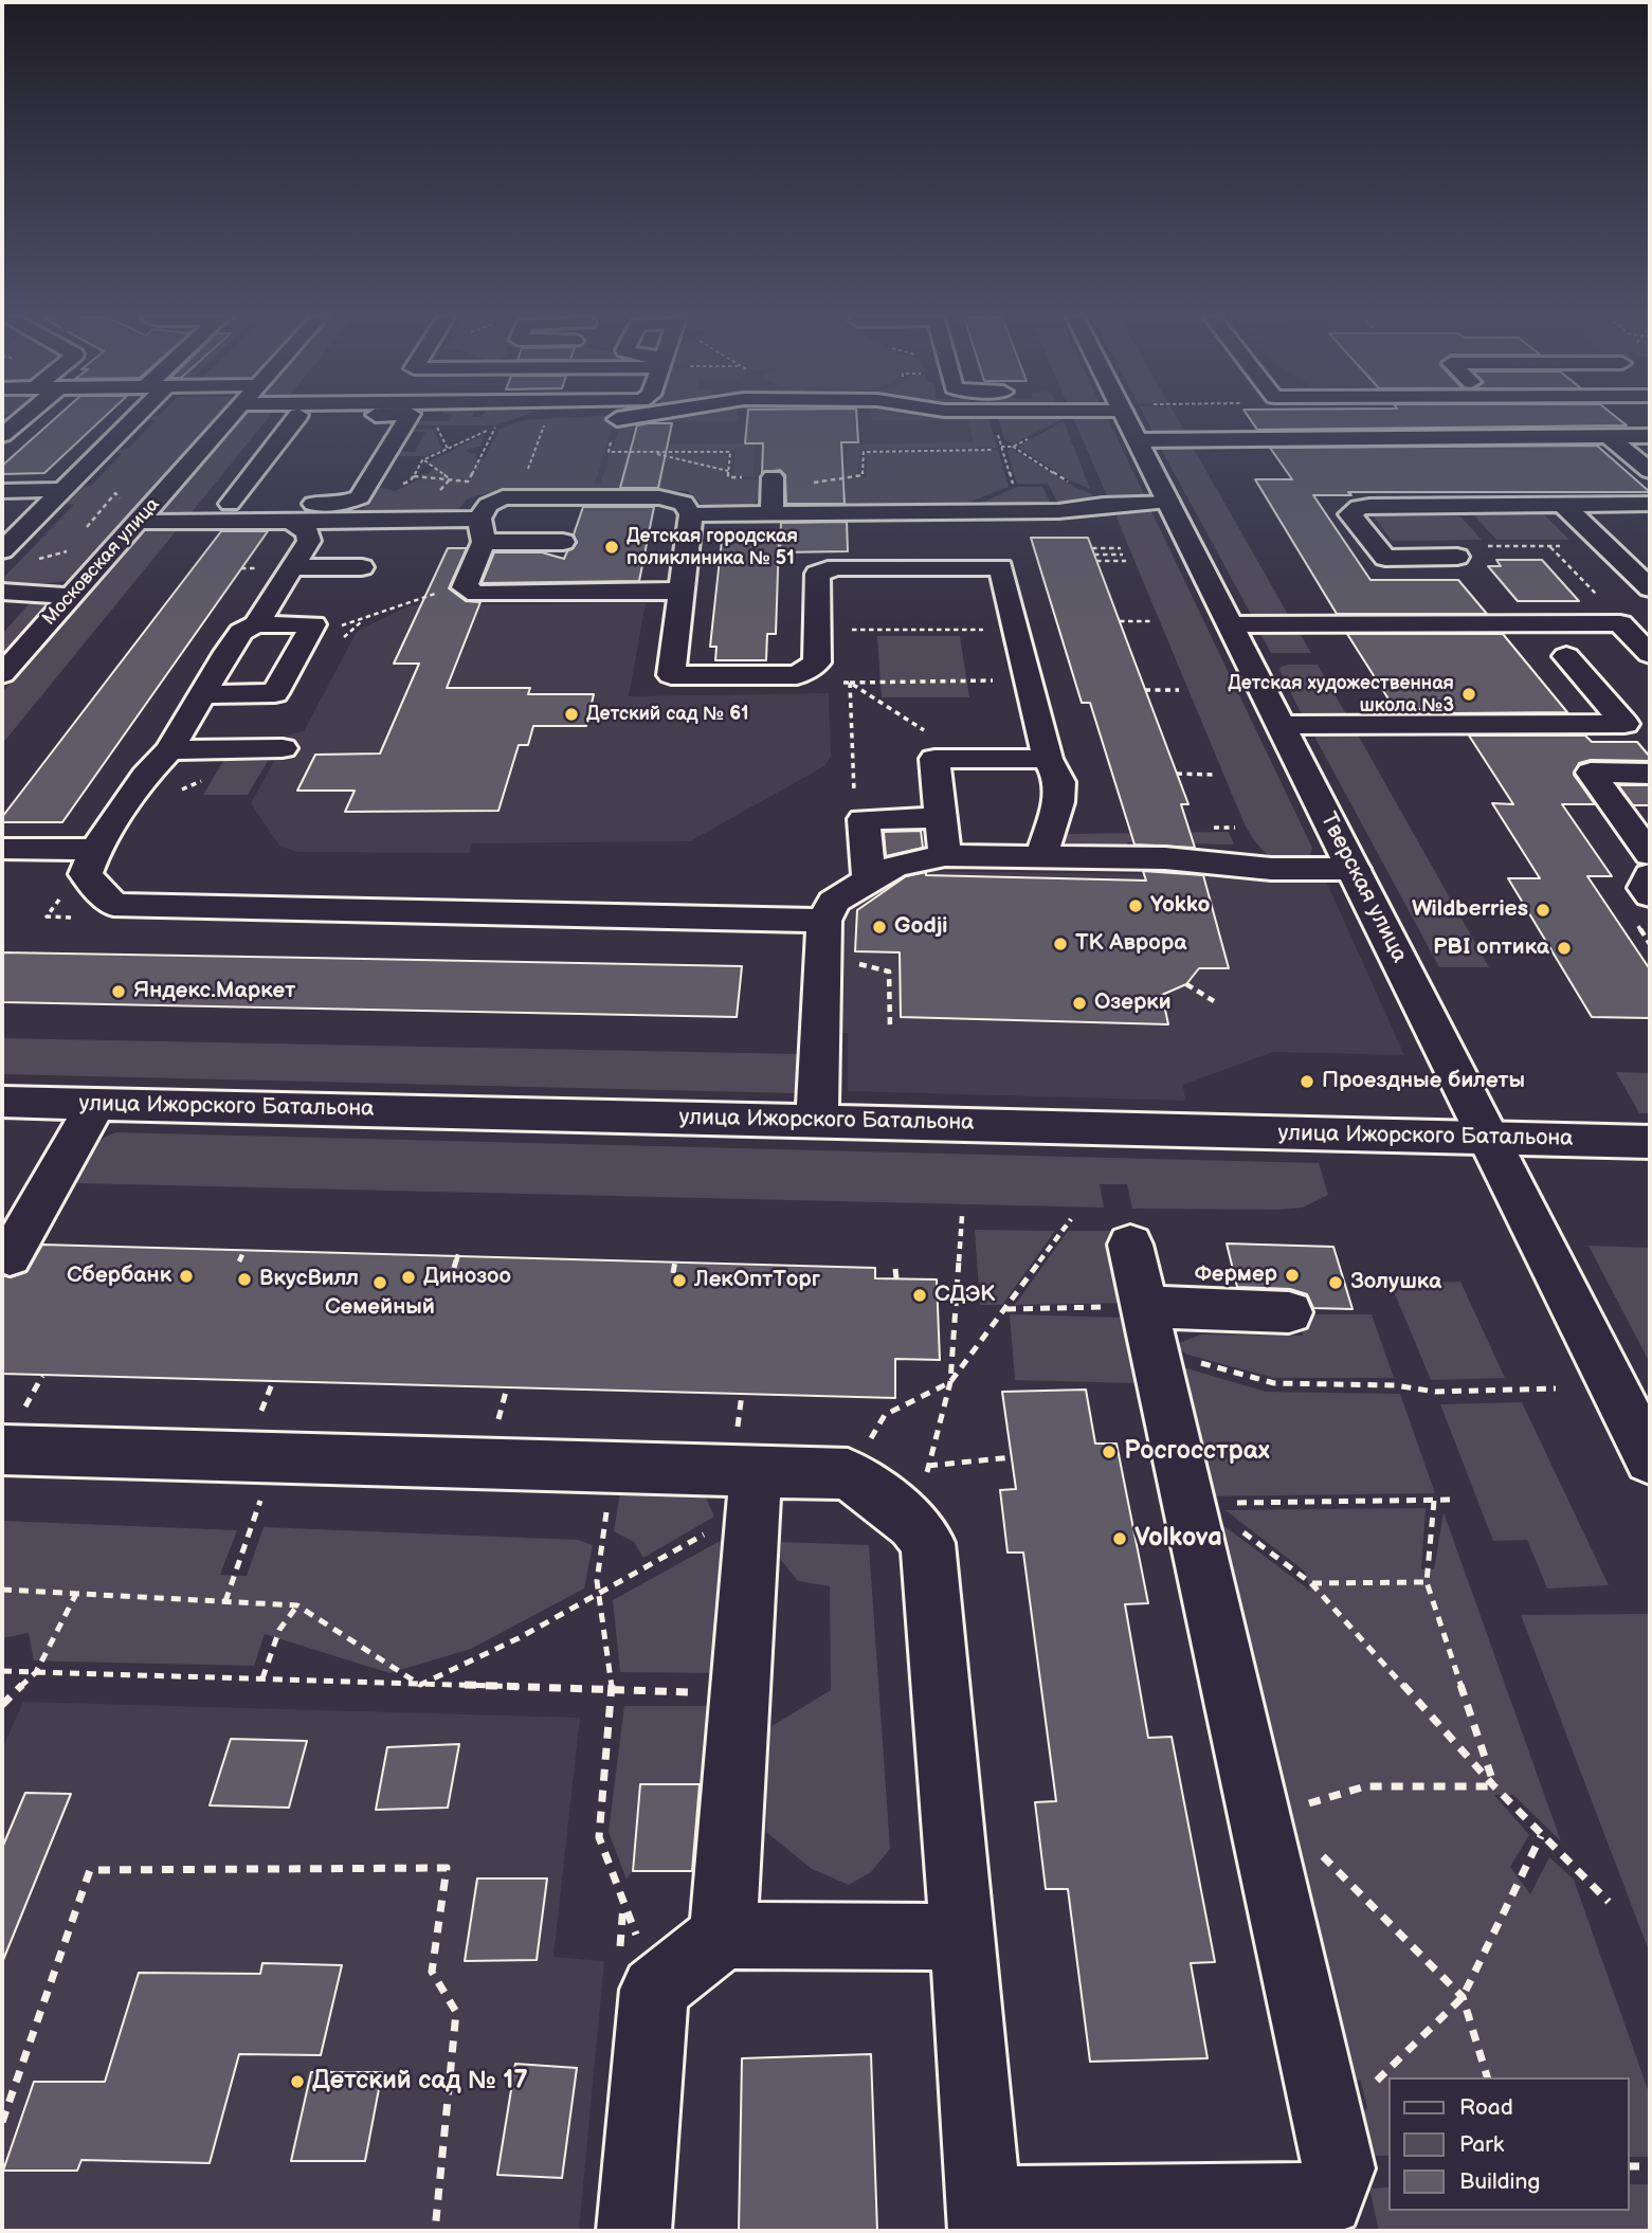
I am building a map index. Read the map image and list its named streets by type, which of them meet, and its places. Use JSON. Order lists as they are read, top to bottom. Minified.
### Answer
{"streets":{"street":["Московская улица","Тверская улица","улица Ижорского Батальона"]},"crossings":[["Тверская улица","улица Ижорского Батальона"]],"places":["Детская городская поликлиника № 51","Детская художественная школа №3","Детский сад № 61","Yokko","Wildberries","Godji","ТК Аврора","PBI оптика","Яндекс.Маркет","Озерки","Проездные билеты","Фермер","Сбербанк","Динозоо","ВкусВилл","ЛекОптТорг","Семейный","Золушка","СДЭК","Росгосстрах","Volkova","Детский сад № 17"],"legend":["Road","Park","Building"]}
